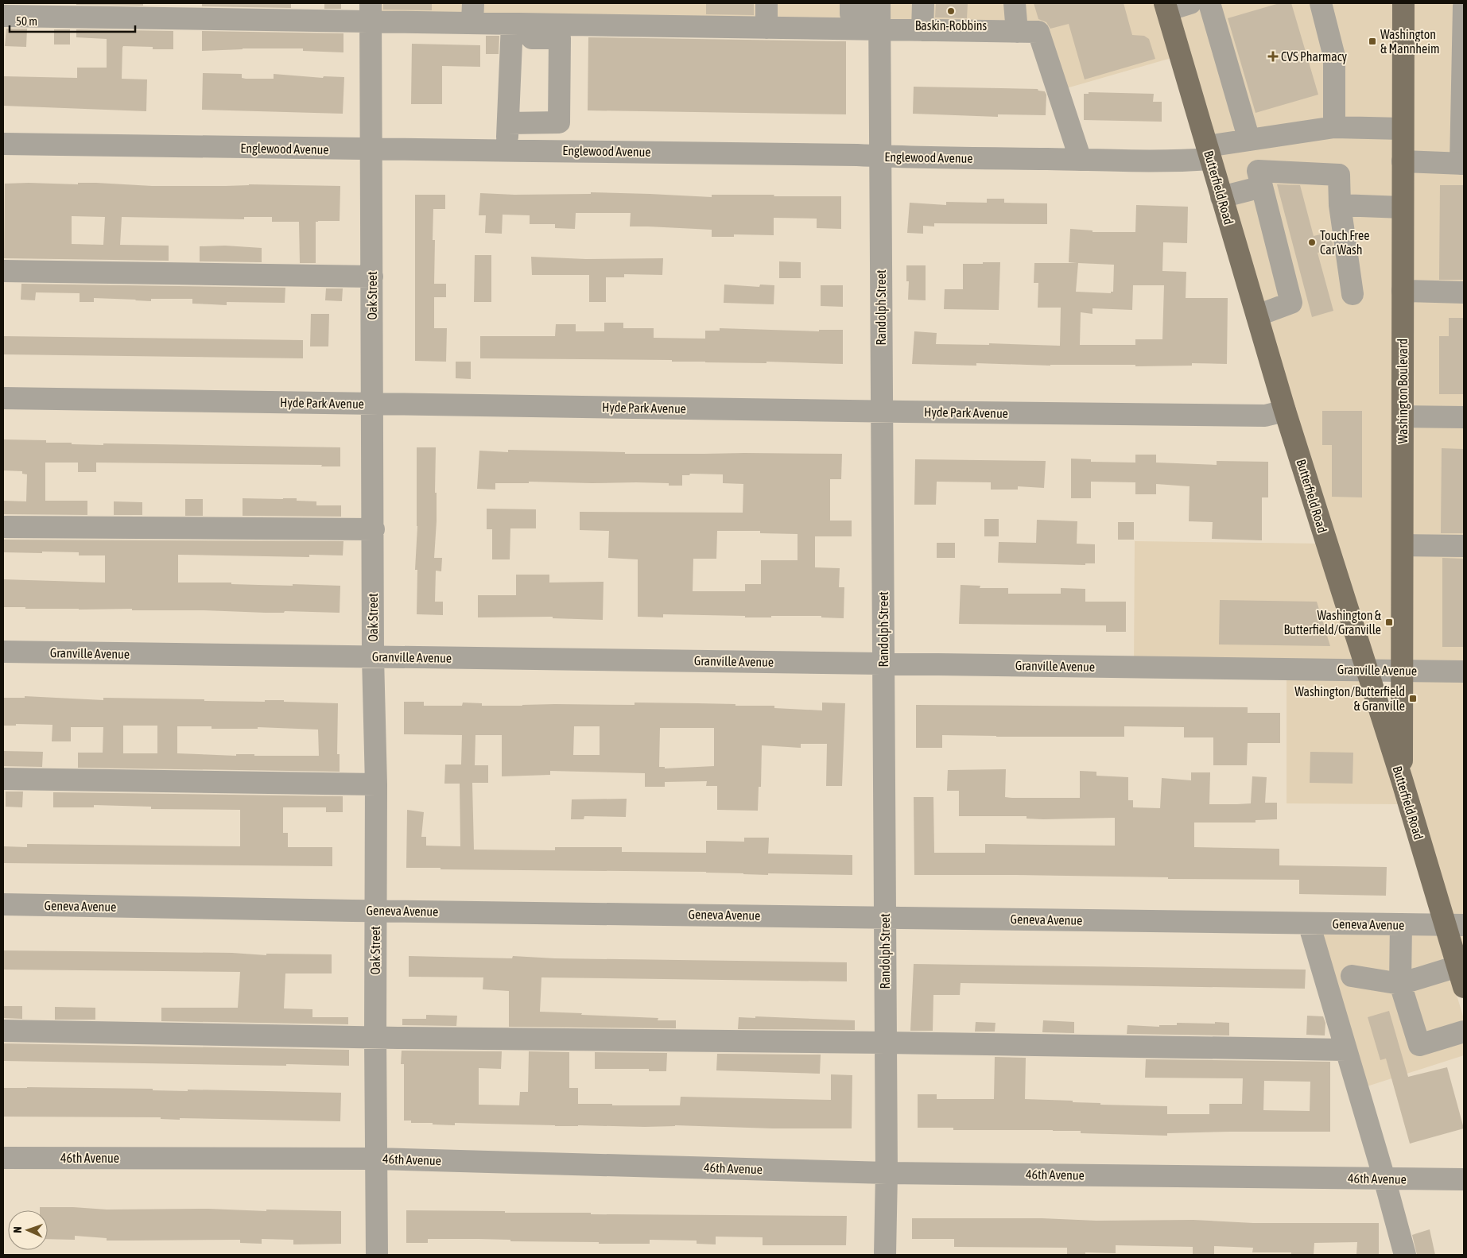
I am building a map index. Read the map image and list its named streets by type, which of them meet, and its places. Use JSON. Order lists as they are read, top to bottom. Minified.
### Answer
{"streets":{"main road":["Butterfield Road","Washington Boulevard"],"street":["Englewood Avenue","Oak Street","Randolph Street","Hyde Park Avenue","Granville Avenue","Geneva Avenue","46th Avenue"]},"crossings":[["Englewood Avenue","Butterfield Road"],["Englewood Avenue","Oak Street"],["Englewood Avenue","Randolph Street"],["Englewood Avenue","Washington Boulevard"],["Butterfield Road","Washington Boulevard"],["Butterfield Road","Hyde Park Avenue"],["Butterfield Road","Granville Avenue"],["Butterfield Road","Geneva Avenue"],["Oak Street","Hyde Park Avenue"],["Oak Street","Granville Avenue"],["Oak Street","Geneva Avenue"],["Oak Street","46th Avenue"],["Randolph Street","Hyde Park Avenue"],["Randolph Street","Granville Avenue"],["Randolph Street","Geneva Avenue"],["Randolph Street","46th Avenue"],["Washington Boulevard","Granville Avenue"]],"places":{"other":["Baskin-Robbins","Touch Free Car Wash"],"transit":["Washington & Mannheim","Washington & Butterfield/Granville","Washington/Butterfield & Granville"],"health":["CVS Pharmacy"]},"scale_bar":"50 m","north":"left"}
